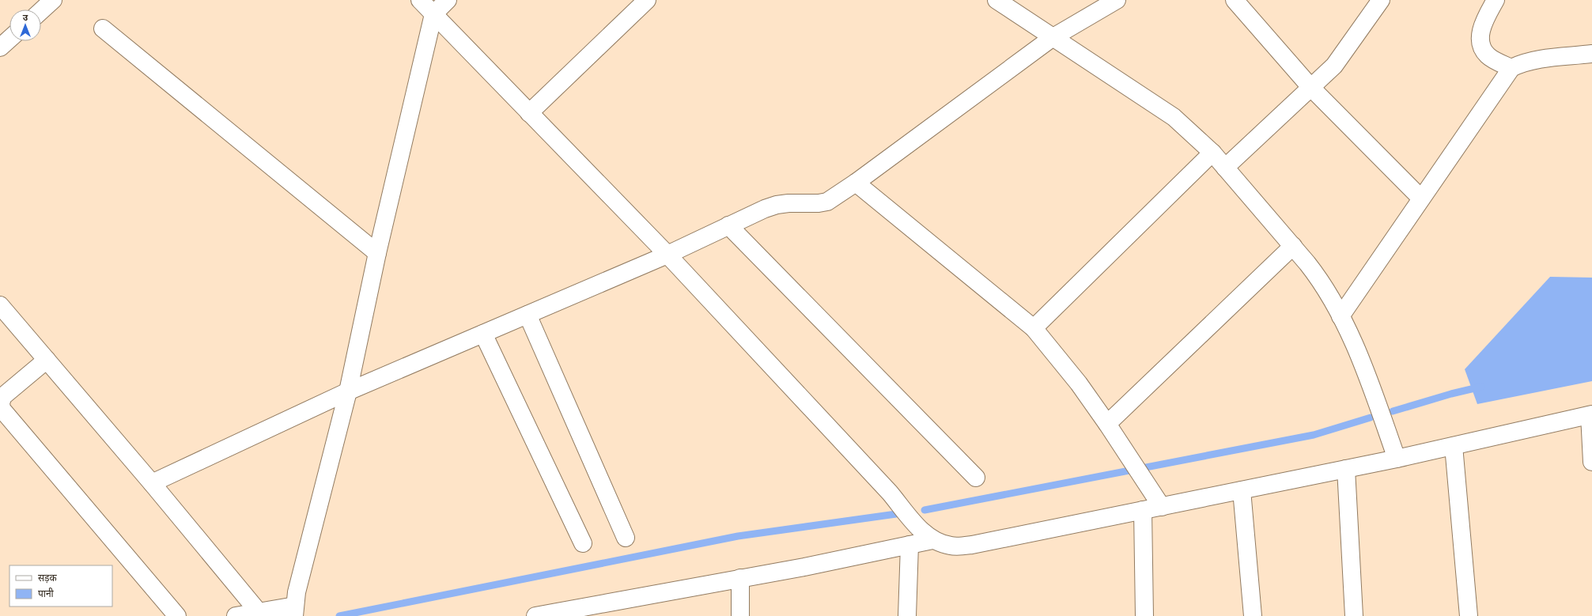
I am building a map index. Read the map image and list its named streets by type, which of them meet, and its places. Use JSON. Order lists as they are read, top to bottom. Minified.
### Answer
{"legend":["सड़क","पानी"],"north":"top"}
